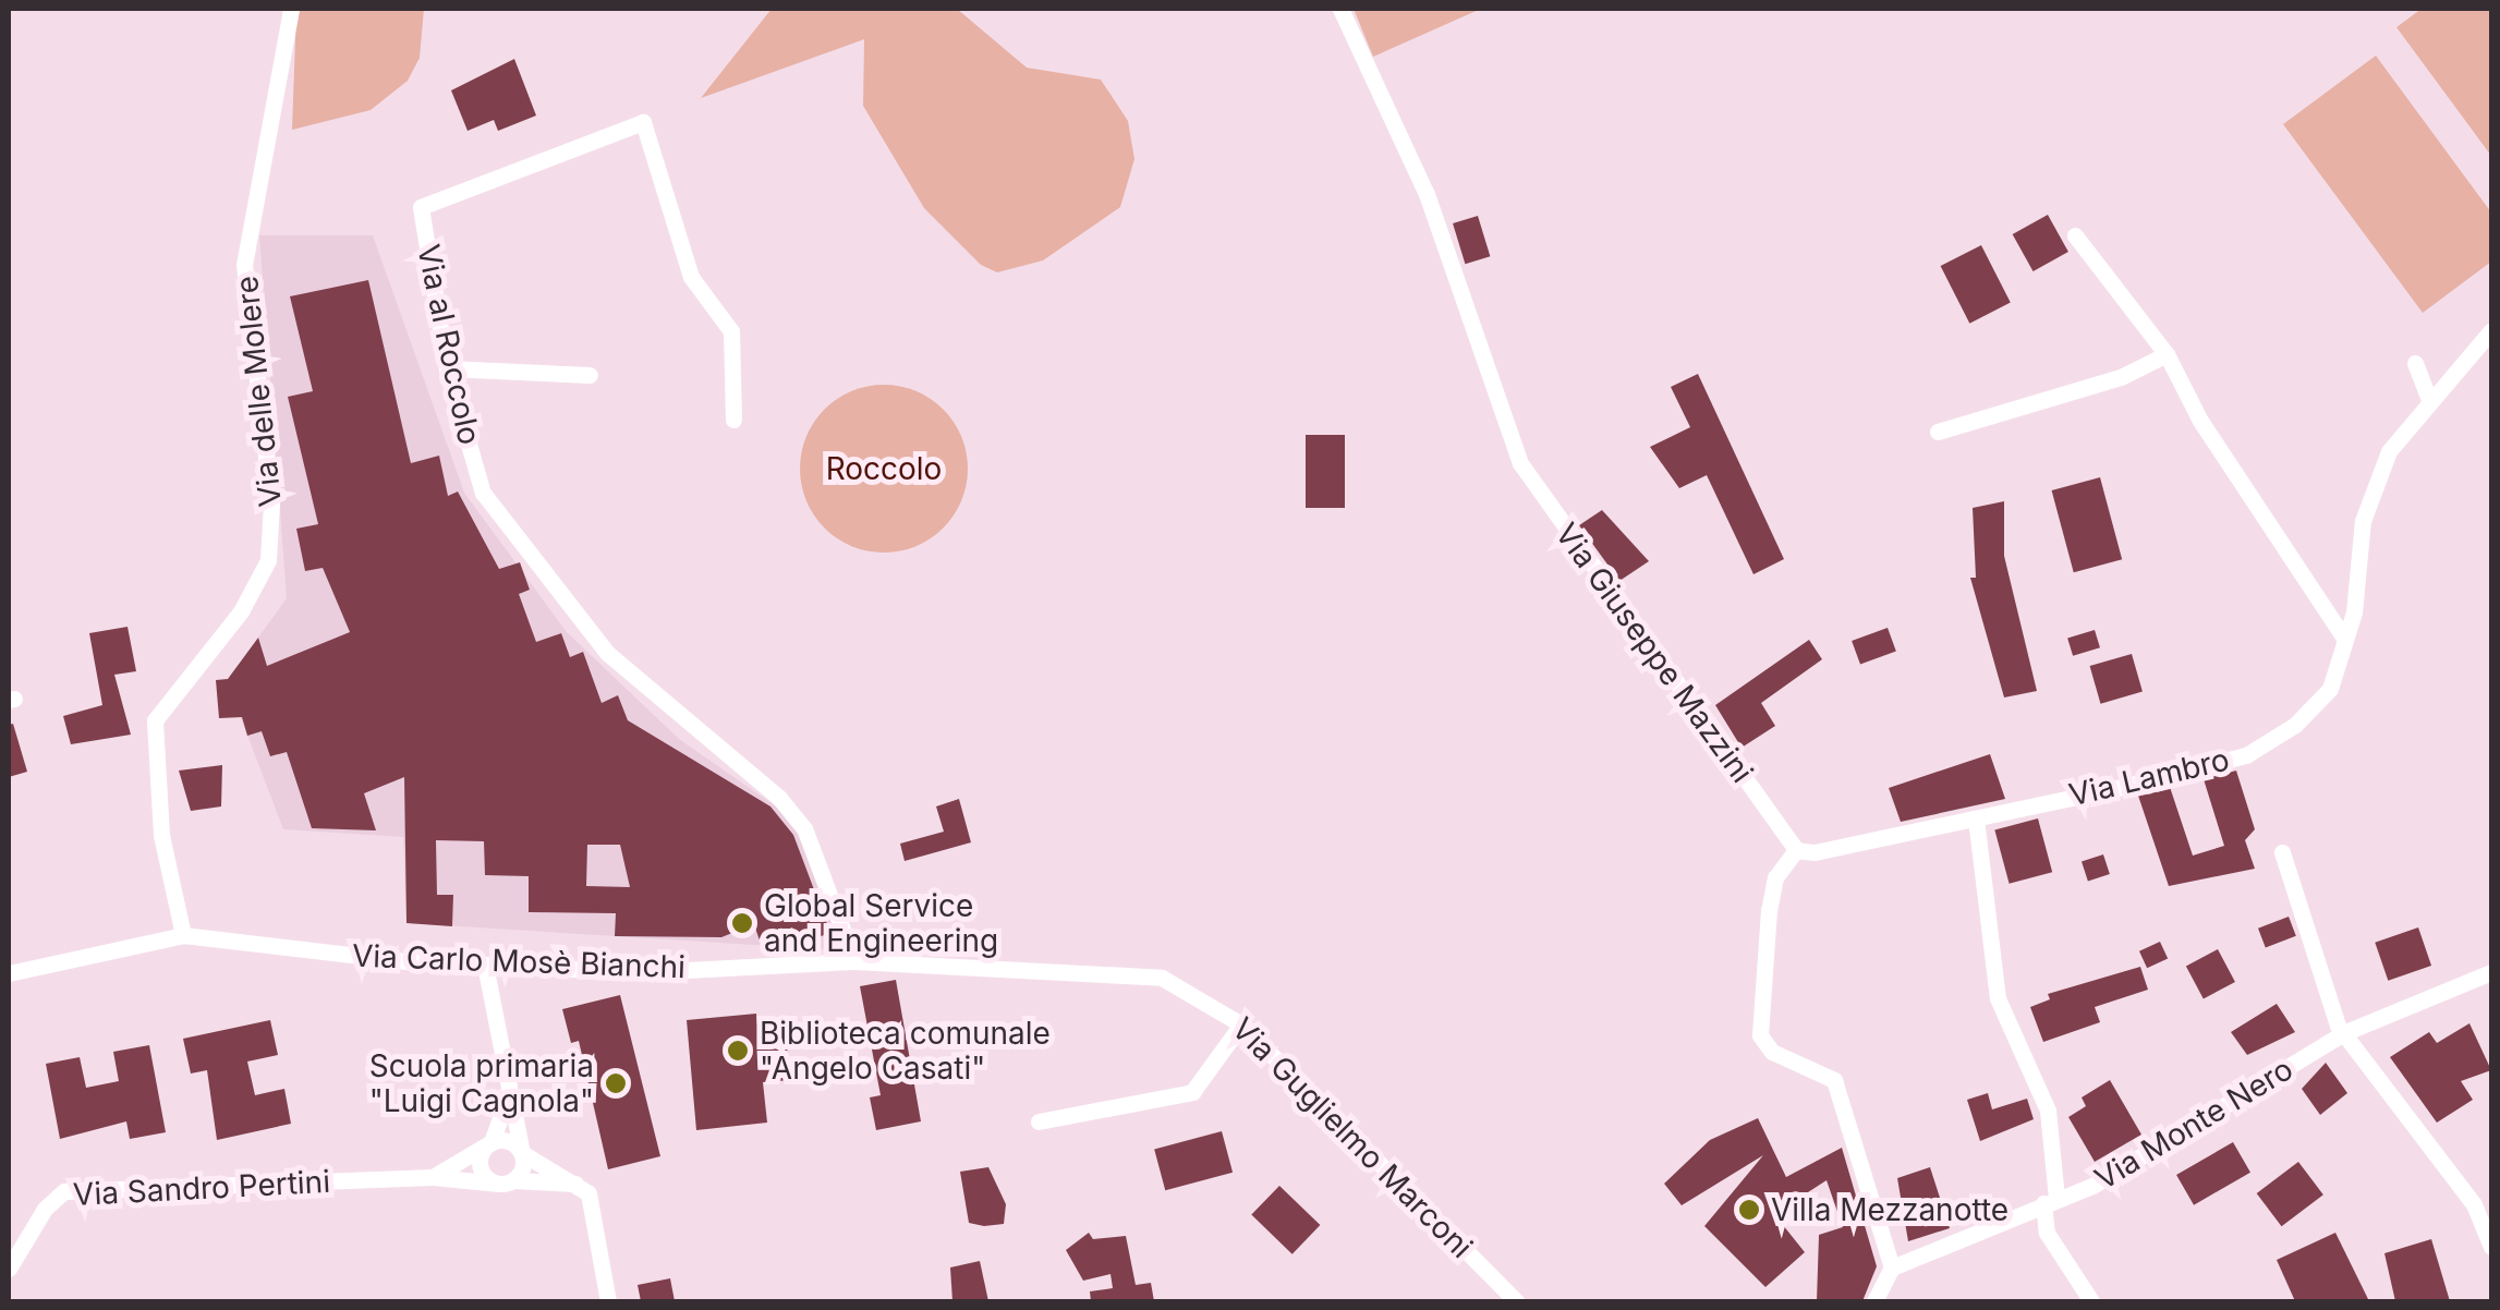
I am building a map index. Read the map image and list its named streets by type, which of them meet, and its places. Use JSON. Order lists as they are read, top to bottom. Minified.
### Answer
{"streets":{"street":["Via al Roccolo","Via delle Molere","Via Giuseppe Mazzini","Via Lambro","Via Carlo Mosè Bianchi","Via Monte Nero","Via Guglielmo Marconi","Via Sandro Pertini"]},"crossings":[["Via al Roccolo","Via Carlo Mosè Bianchi"],["Via al Roccolo","Via Guglielmo Marconi"],["Via delle Molere","Via Carlo Mosè Bianchi"],["Via Giuseppe Mazzini","Via Lambro"],["Via Carlo Mosè Bianchi","Via Guglielmo Marconi"]],"parks":["Roccolo"],"places":["Global Service and Engineering","Biblioteca comunale \"Angelo Casati\"","Scuola primaria \"Luigi Cagnola\"","Villa Mezzanotte"]}
